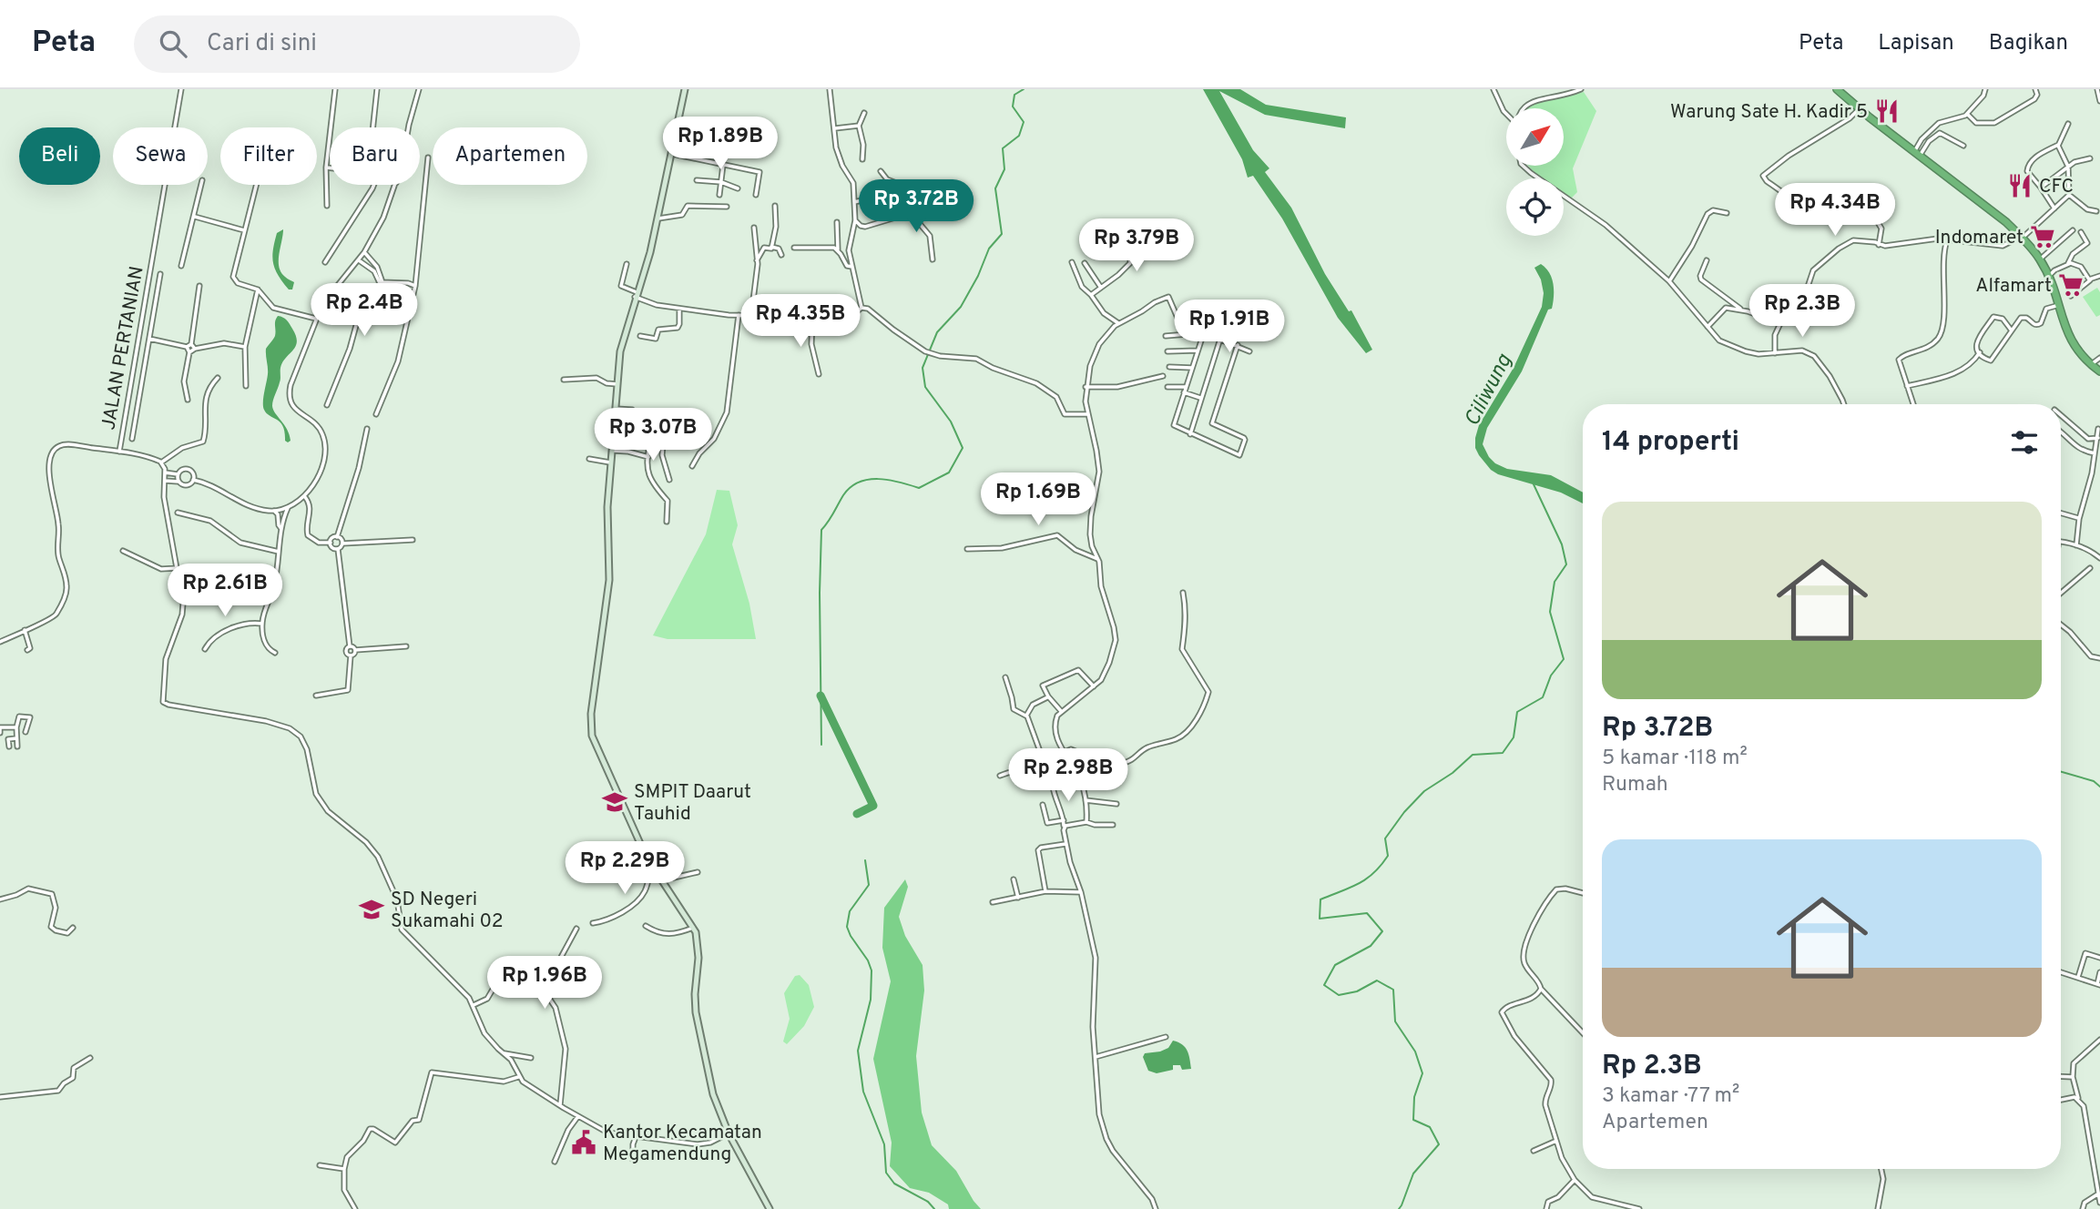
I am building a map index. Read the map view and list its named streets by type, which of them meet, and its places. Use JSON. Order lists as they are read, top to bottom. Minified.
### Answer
{"streets":{"street":["JALAN PERTANIAN"]},"water":["Ciliwung"],"places":{"restaurant":["Warung Sate H. Kadir 5","CFC"],"supermarket":["Indomaret","Alfamart"],"school or university":["SMPIT Daarut Tauhid","SD Negeri Sukamahi 02"],"public building":["Kantor Kecamatan Megamendung"]},"north":"top right","page":{"header":"Peta","search":"Cari di sini","nav":["Peta","Lapisan","Bagikan"],"price":["Rp 1.89B","Rp 3.72B","Rp 4.34B","Rp 3.79B","Rp 2.4B","Rp 2.3B","Rp 4.35B","Rp 1.91B","Rp 3.07B","Rp 1.69B","Rp 2.61B","Rp 2.98B","Rp 2.29B","Rp 1.96B"],"chip":["Beli","Sewa","Filter","Baru","Apartemen"],"heading":"14 properti","list":[{"name":"Rp 3.72B","note":"5 kamar · 118 m² · Rumah"},{"name":"Rp 2.3B","note":"3 kamar · 77 m² · Apartemen"}]}}
